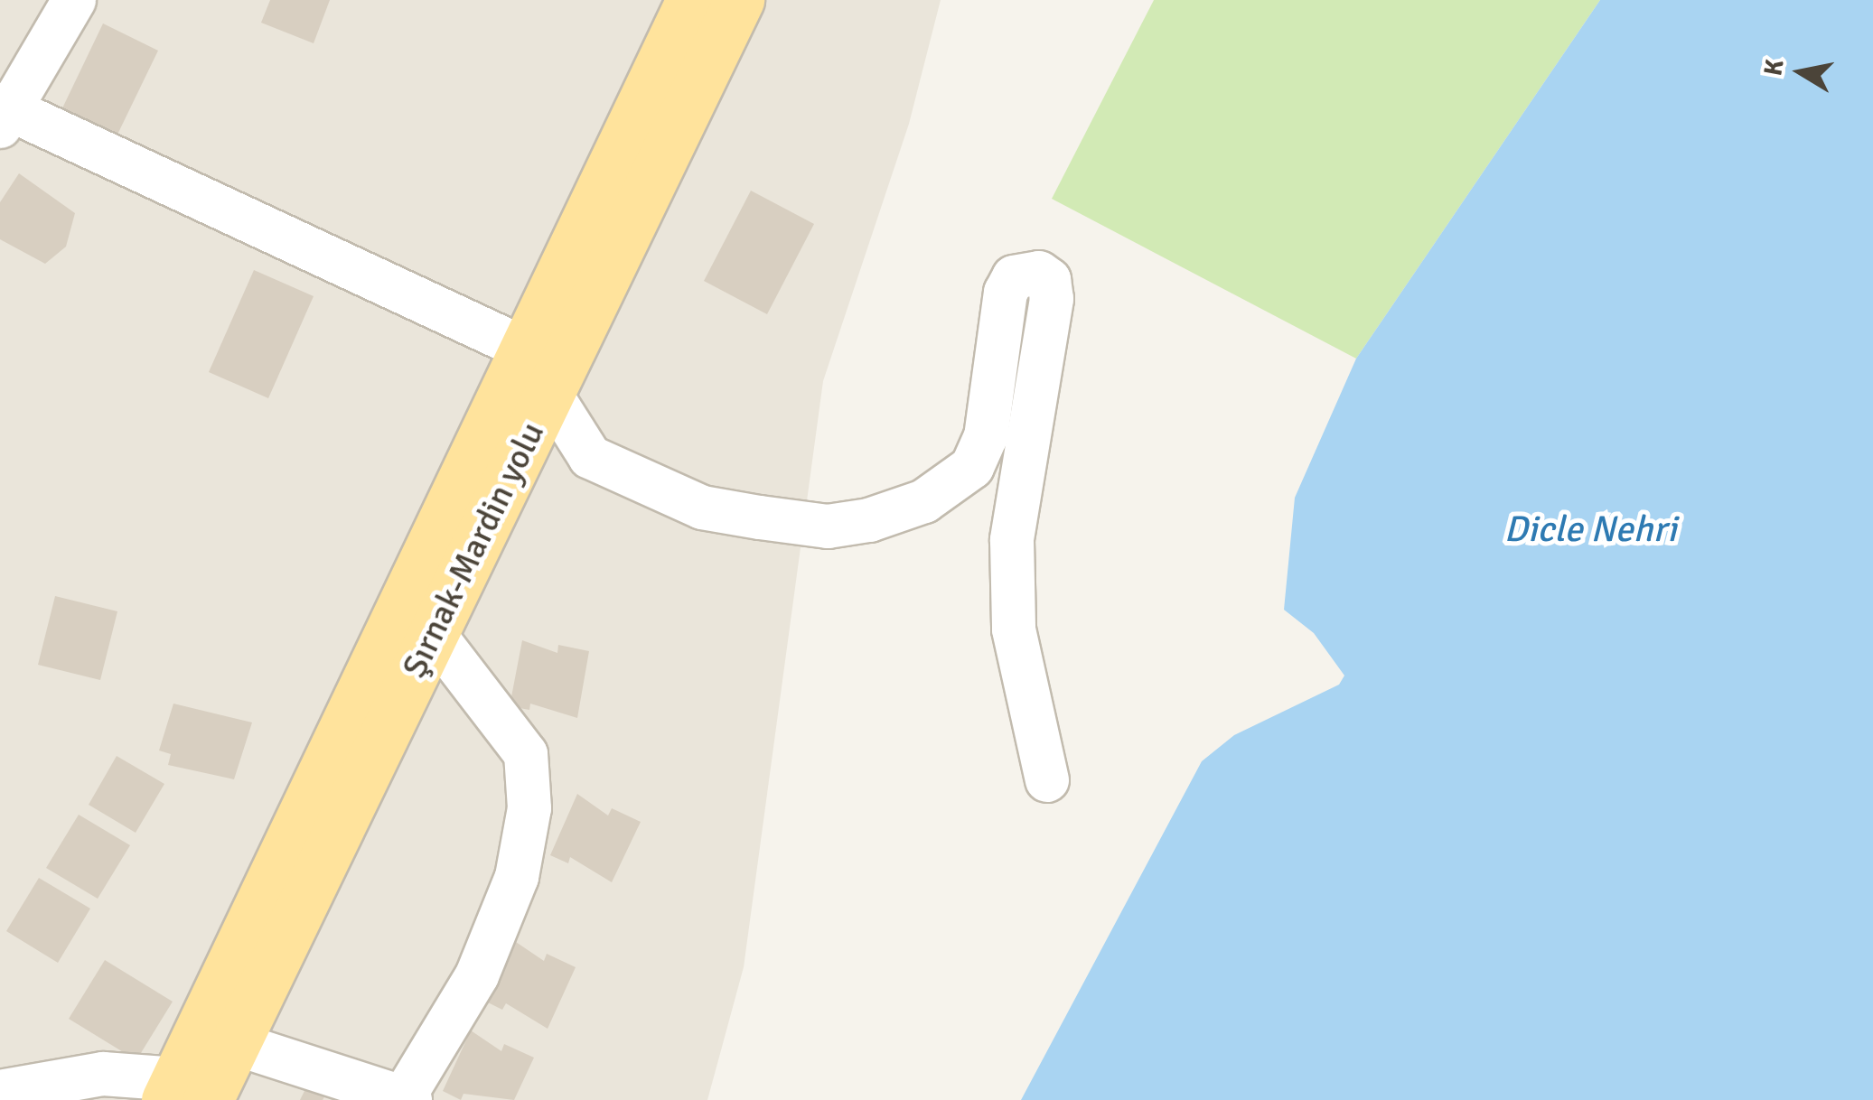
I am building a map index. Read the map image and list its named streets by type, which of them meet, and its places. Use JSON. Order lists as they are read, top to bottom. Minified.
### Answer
{"streets":{"main road":["Şırnak-Mardin yolu"]},"water":["Dicle Nehri"],"north":"left"}
